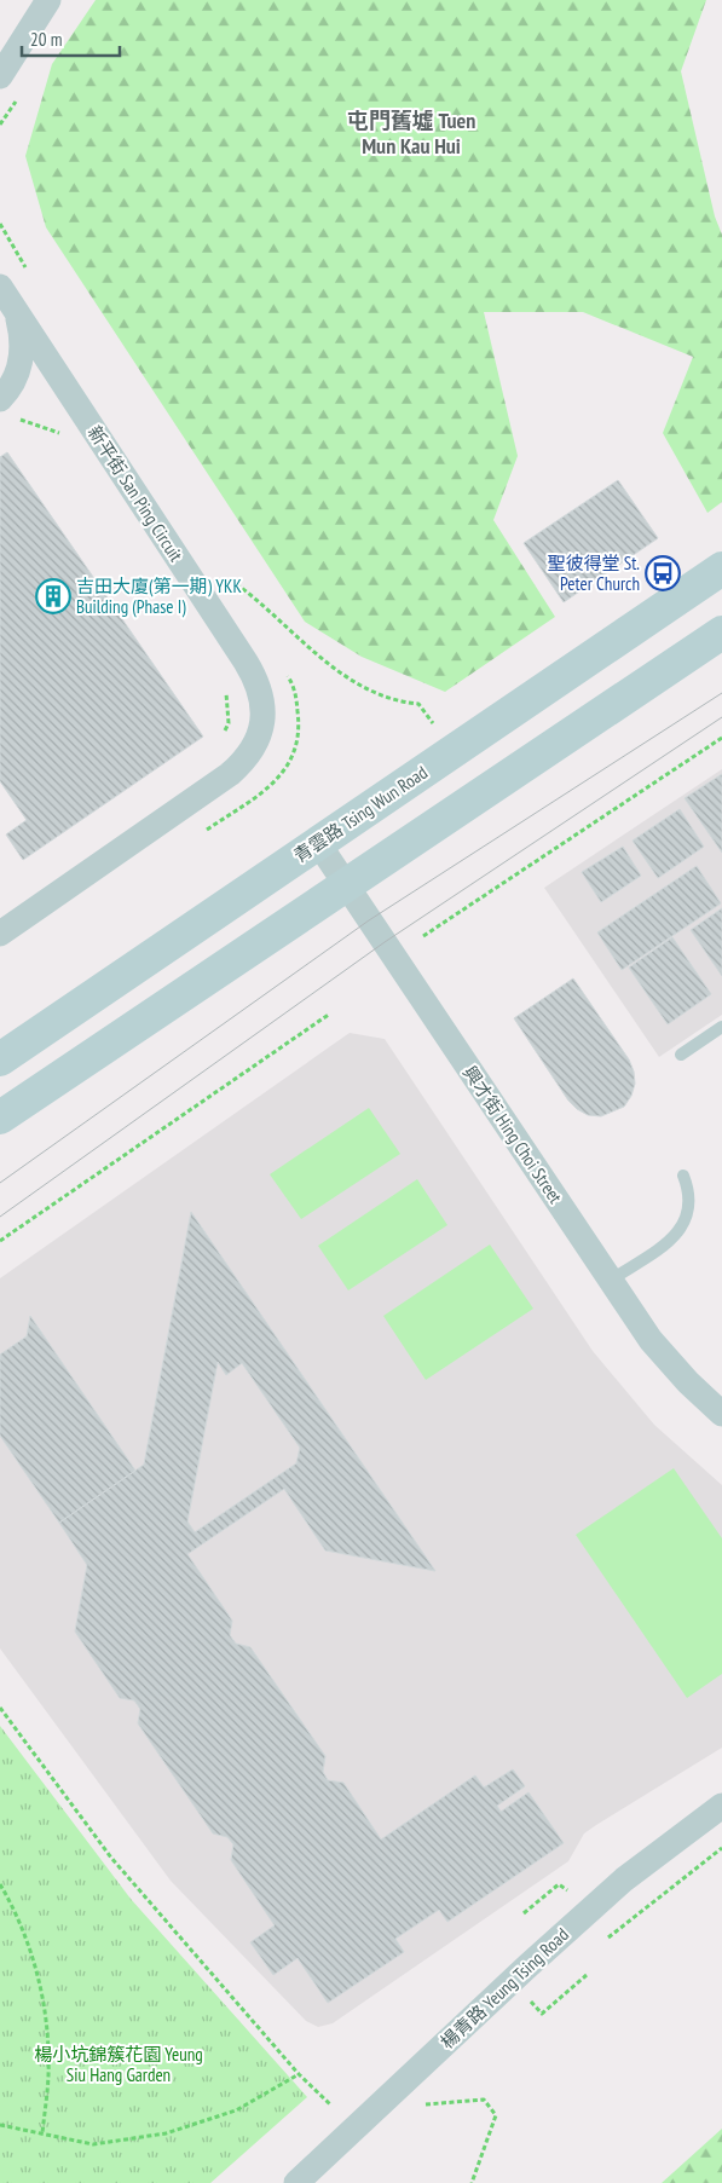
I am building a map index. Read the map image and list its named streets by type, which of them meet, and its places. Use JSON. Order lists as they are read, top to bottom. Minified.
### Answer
{"streets":{"main road":["青雲路 Tsing Wun Road"],"street":["新平街 San Ping Circuit","興才街 Hing Choi Street","楊青路 Yeung Tsing Road"]},"crossings":[["青雲路 Tsing Wun Road","興才街 Hing Choi Street"]],"districts":["屯門舊墟 Tuen Mun Kau Hui"],"parks":["楊小坑錦簇花園 Yeung Siu Hang Garden"],"places":{"bus stop":["聖彼得堂 St. Peter Church"],"building":["吉田大廈(第一期) YKK Building (Phase I)"]},"scale_bar":"20 m"}
